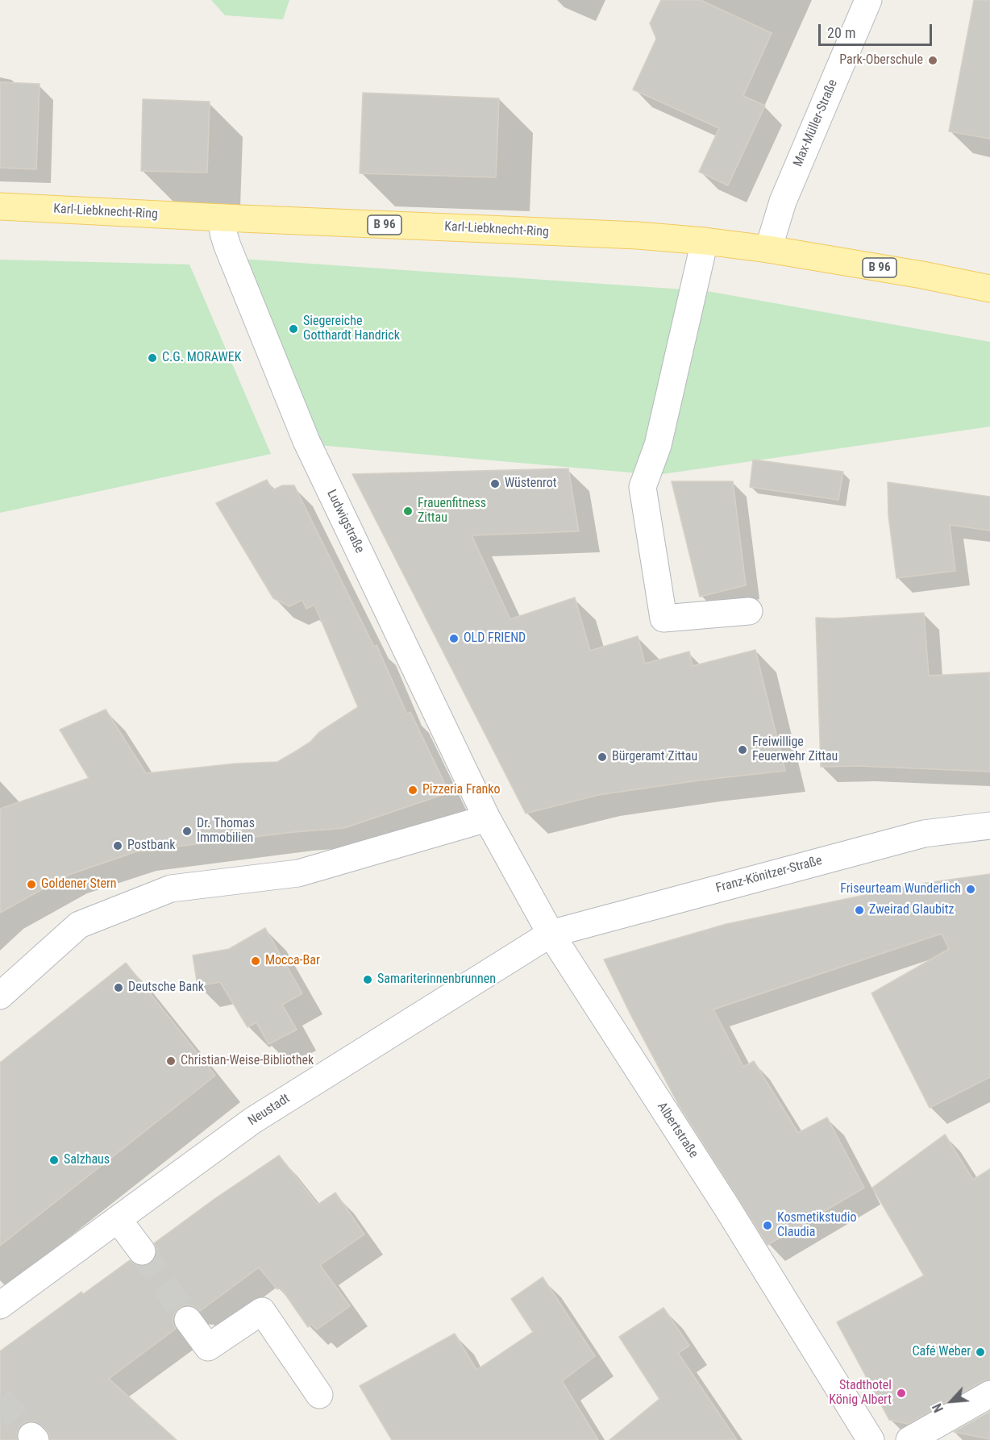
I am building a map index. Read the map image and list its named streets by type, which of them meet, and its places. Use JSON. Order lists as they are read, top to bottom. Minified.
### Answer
{"streets":{"main road":["Karl-Liebknecht-Ring","B 96"],"street":["Max-Müller-Straße","Ludwigstraße","Franz-Könitzer-Straße","Neustadt","Albertstraße"]},"crossings":[["Max-Müller-Straße","Karl-Liebknecht-Ring"],["Karl-Liebknecht-Ring","Ludwigstraße"],["Ludwigstraße","Albertstraße"],["Franz-Könitzer-Straße","Neustadt"],["Franz-Könitzer-Straße","Albertstraße"],["Neustadt","Albertstraße"]],"places":["Park-Oberschule","Siegereiche Gotthardt Handrick","C.G. MORAWEK","Wüstenrot","Frauenfitness Zittau","OLD FRIEND","Freiwillige Feuerwehr Zittau","Bürgeramt Zittau","Pizzeria Franko","Dr. Thomas Immobilien","Postbank","Goldener Stern","Friseurteam Wunderlich","Zweirad Glaubitz","Mocca-Bar","Samariterinnenbrunnen","Deutsche Bank","Christian-Weise-Bibliothek","Salzhaus","Kosmetikstudio Claudia","Café Weber","Stadthotel König Albert"],"scale_bar":"20 m","north":"bottom left"}
